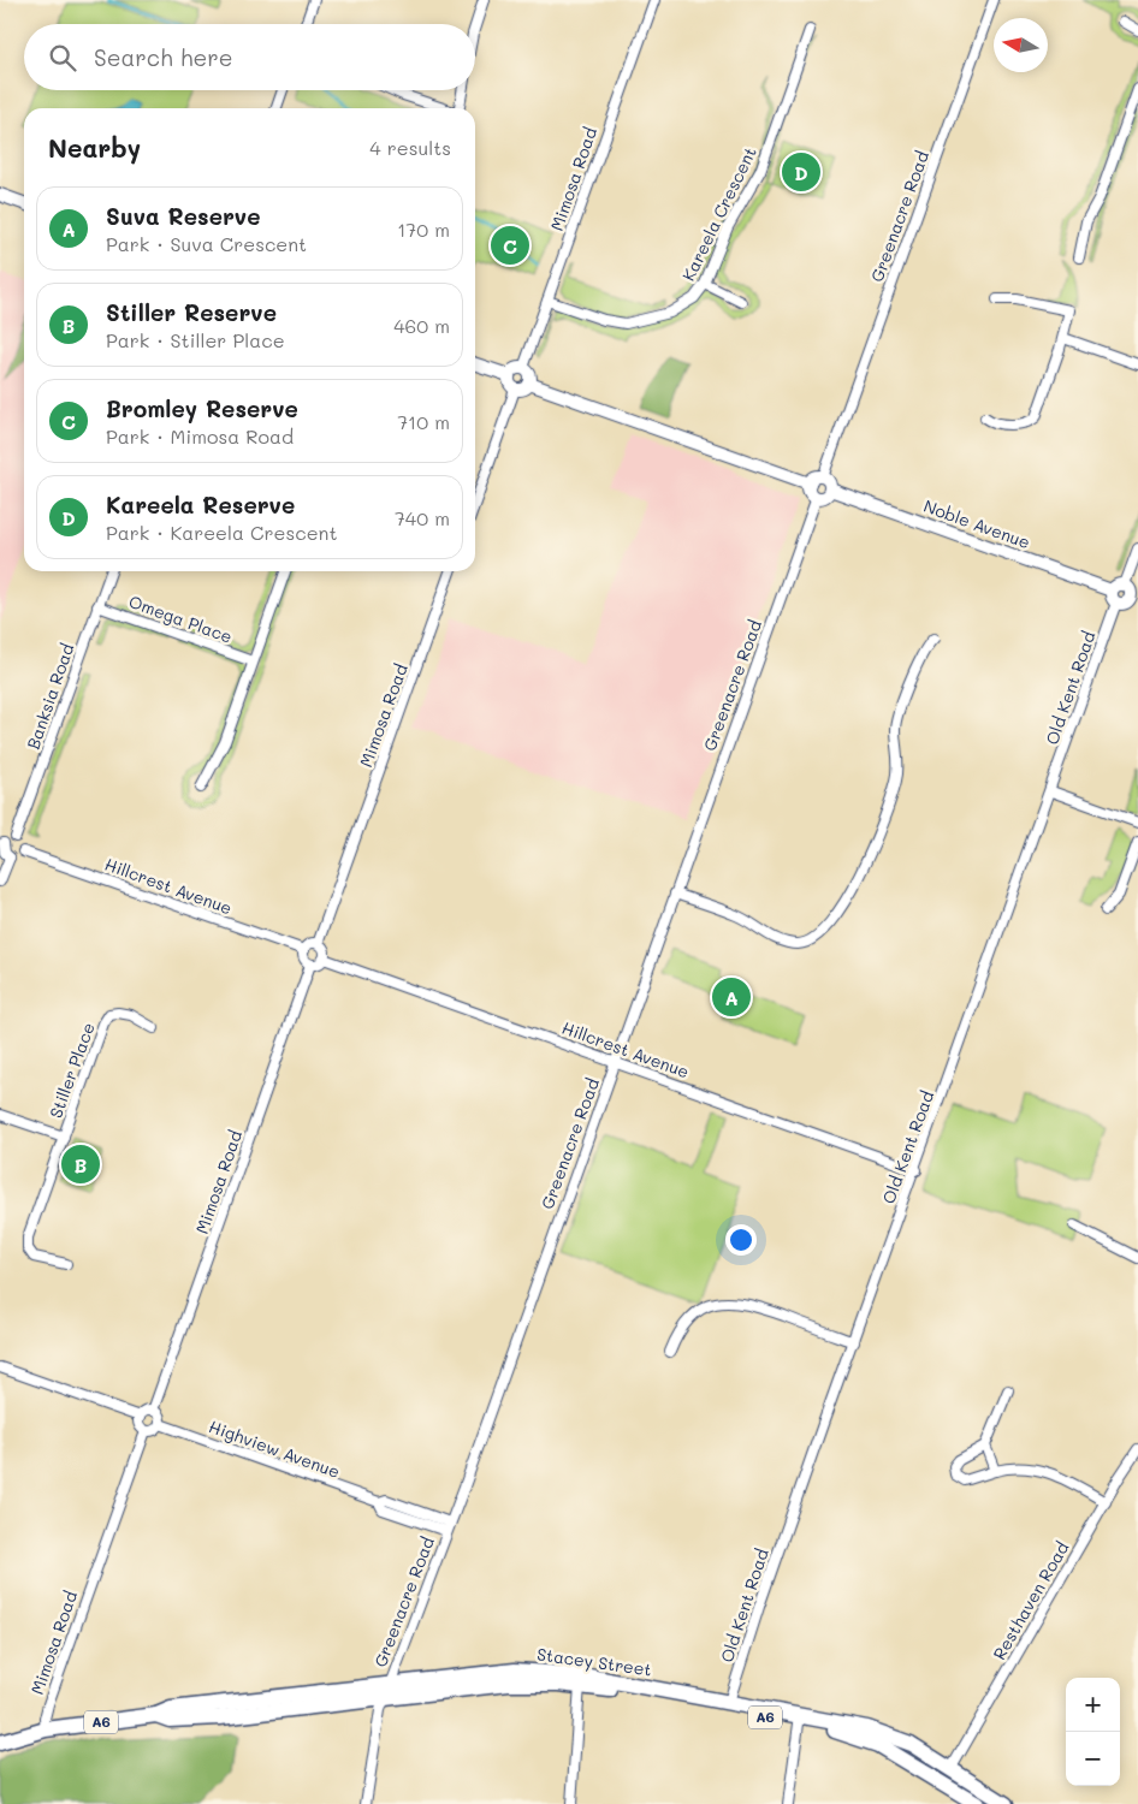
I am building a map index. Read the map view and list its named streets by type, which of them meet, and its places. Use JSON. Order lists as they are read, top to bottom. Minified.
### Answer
{"streets":{"highway":["Stacey Street","A6"],"street":["Mimosa Road","Kareela Crescent","Greenacre Road","Noble Avenue","Omega Place","Old Kent Road","Banksia Road","Hillcrest Avenue","Stiller Place","Highview Avenue","Resthaven Road"]},"crossings":[["Mimosa Road","Kareela Crescent"],["Mimosa Road","Hillcrest Avenue"],["Mimosa Road","Highview Avenue"],["Mimosa Road","Stacey Street"],["Greenacre Road","Noble Avenue"],["Greenacre Road","Hillcrest Avenue"],["Greenacre Road","Highview Avenue"],["Greenacre Road","Stacey Street"],["Noble Avenue","Old Kent Road"],["Omega Place","Banksia Road"],["Old Kent Road","Hillcrest Avenue"],["Old Kent Road","Stacey Street"],["Banksia Road","Hillcrest Avenue"],["Resthaven Road","Stacey Street"]],"north":"left","page":{"search":"Search here","heading":["Nearby","4 results"],"pins":["D","C","A","B"],"list":[{"mark":"A","name":"Suva Reserve","note":"Park · Suva Crescent","value":"170 m"},{"mark":"B","name":"Stiller Reserve","note":"Park · Stiller Place","value":"460 m"},{"mark":"C","name":"Bromley Reserve","note":"Park · Mimosa Road","value":"710 m"},{"mark":"D","name":"Kareela Reserve","note":"Park · Kareela Crescent","value":"740 m"}],"map_buttons":["+","−"]}}
